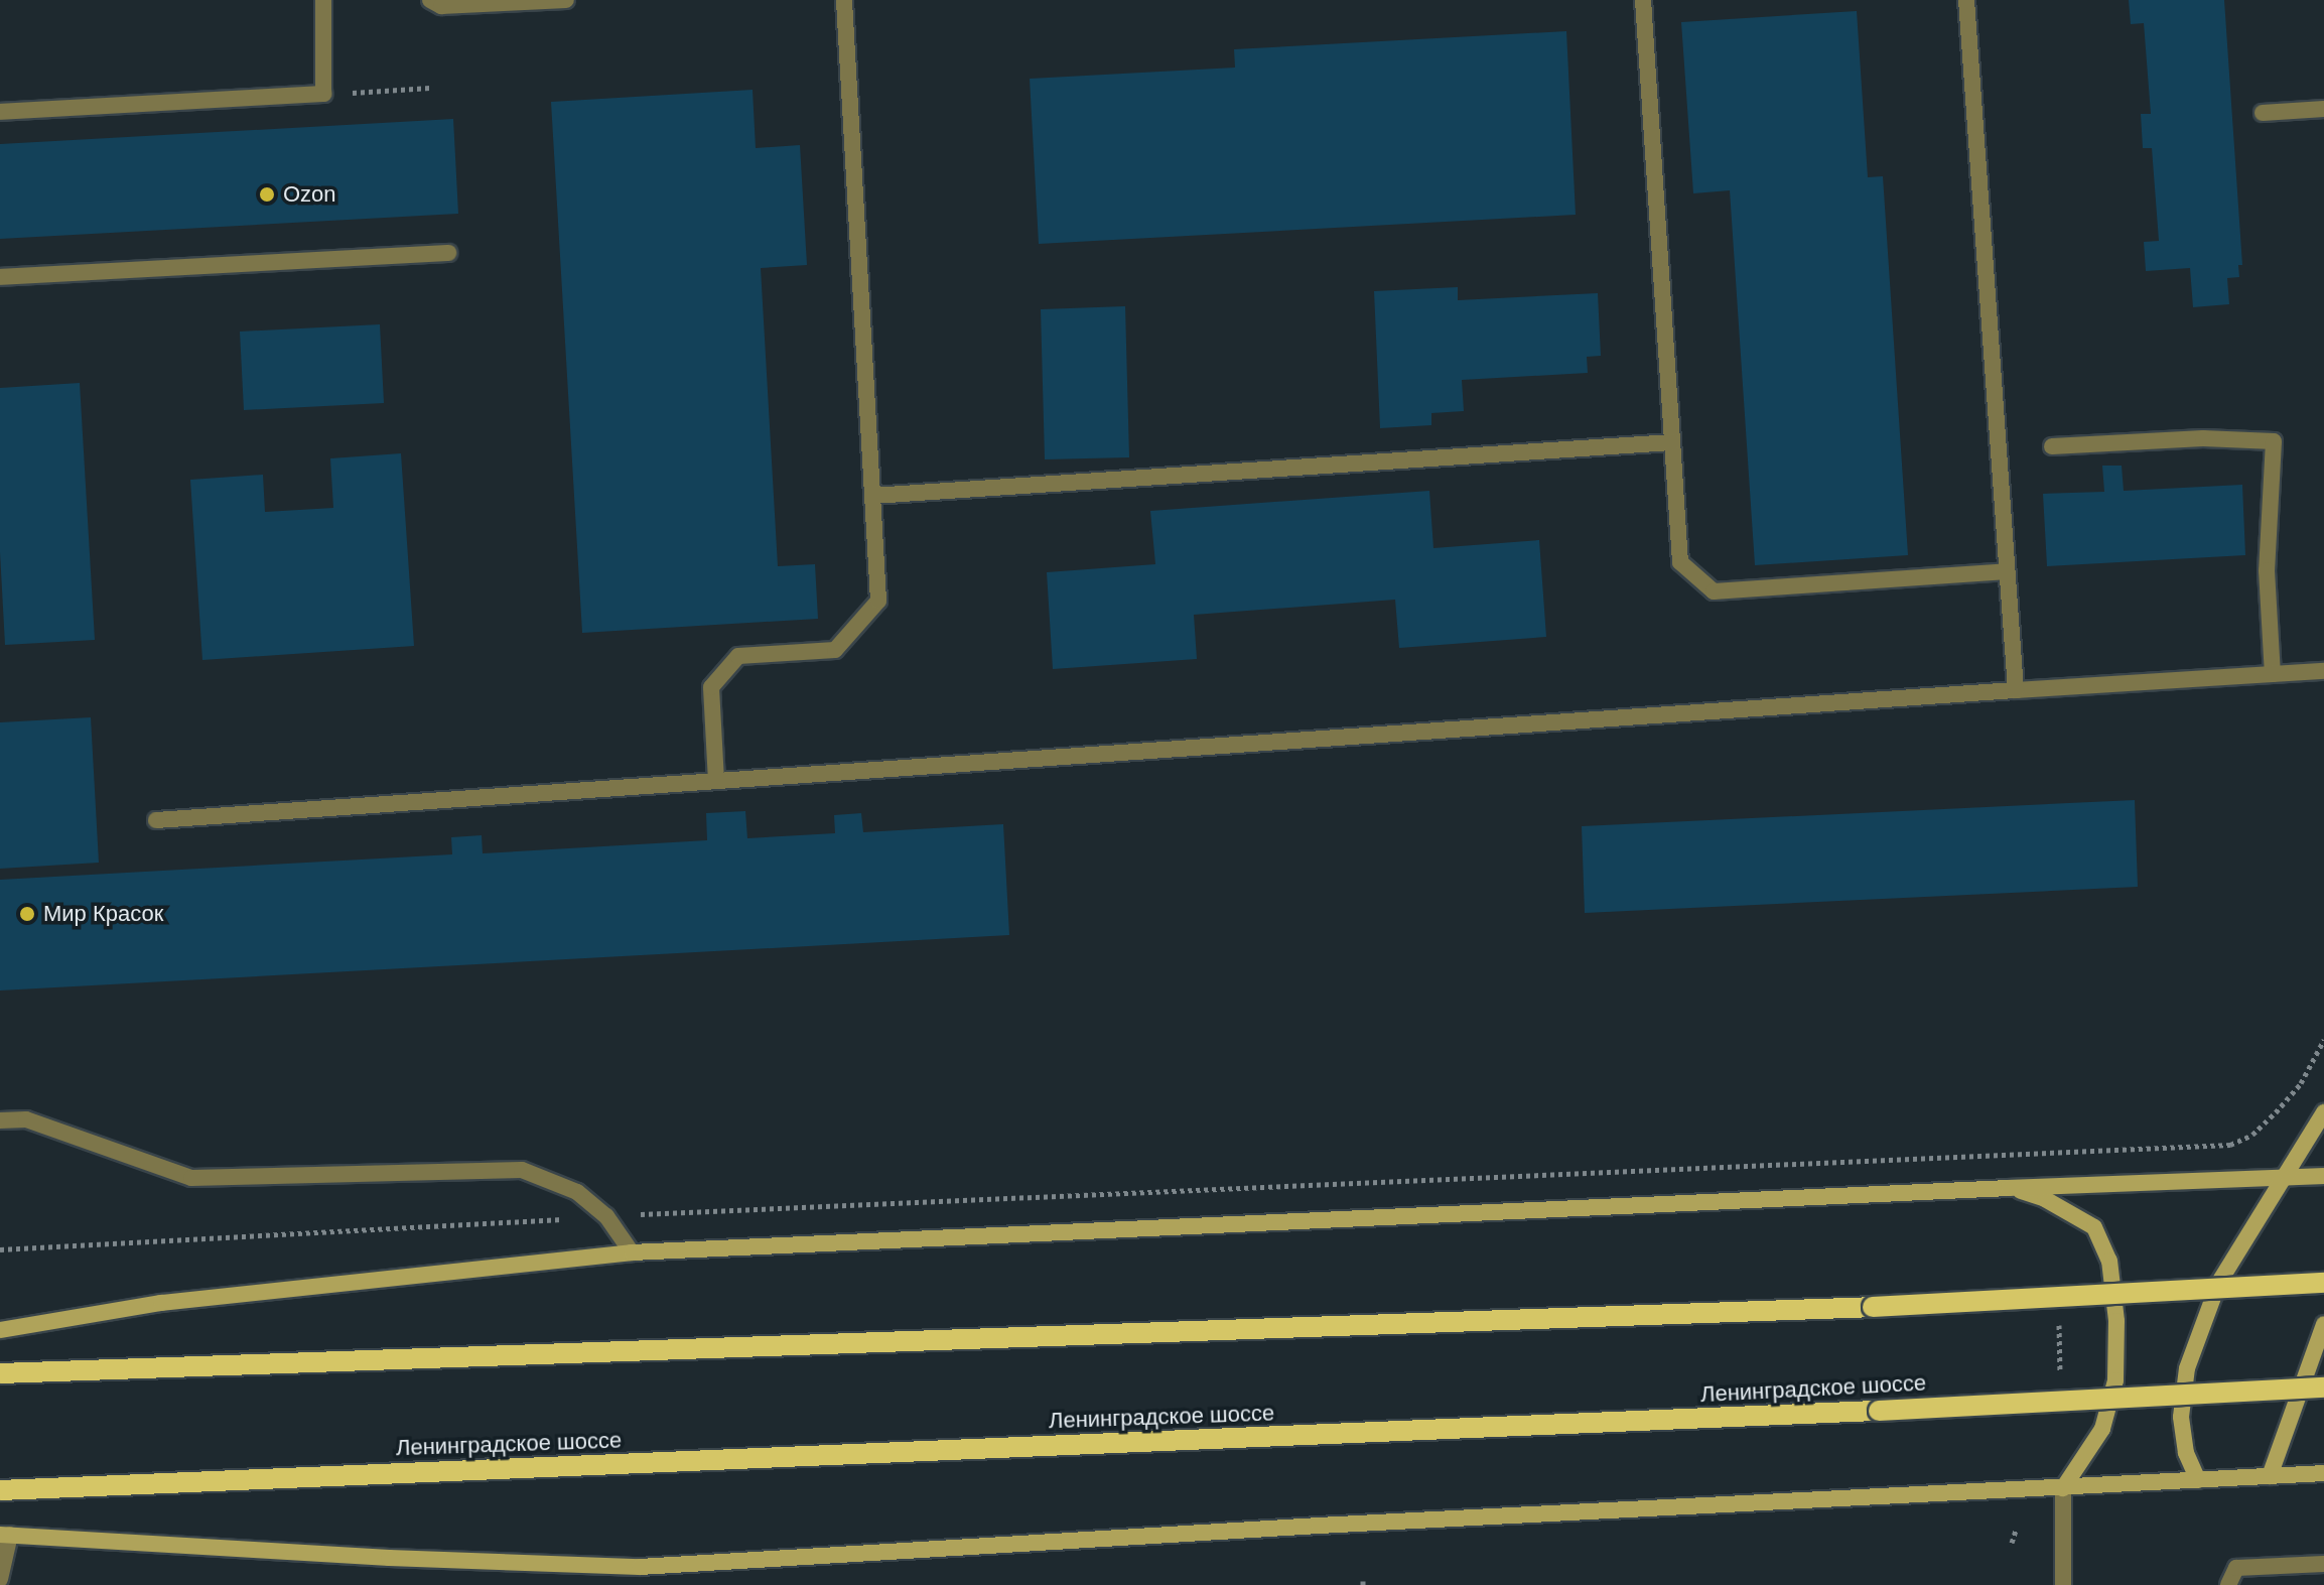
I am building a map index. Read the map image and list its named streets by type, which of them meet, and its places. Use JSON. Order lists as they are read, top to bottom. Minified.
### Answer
{"streets":{"main road":["Ленинградское шоссе"]},"places":["Ozon","Мир Красок"]}
